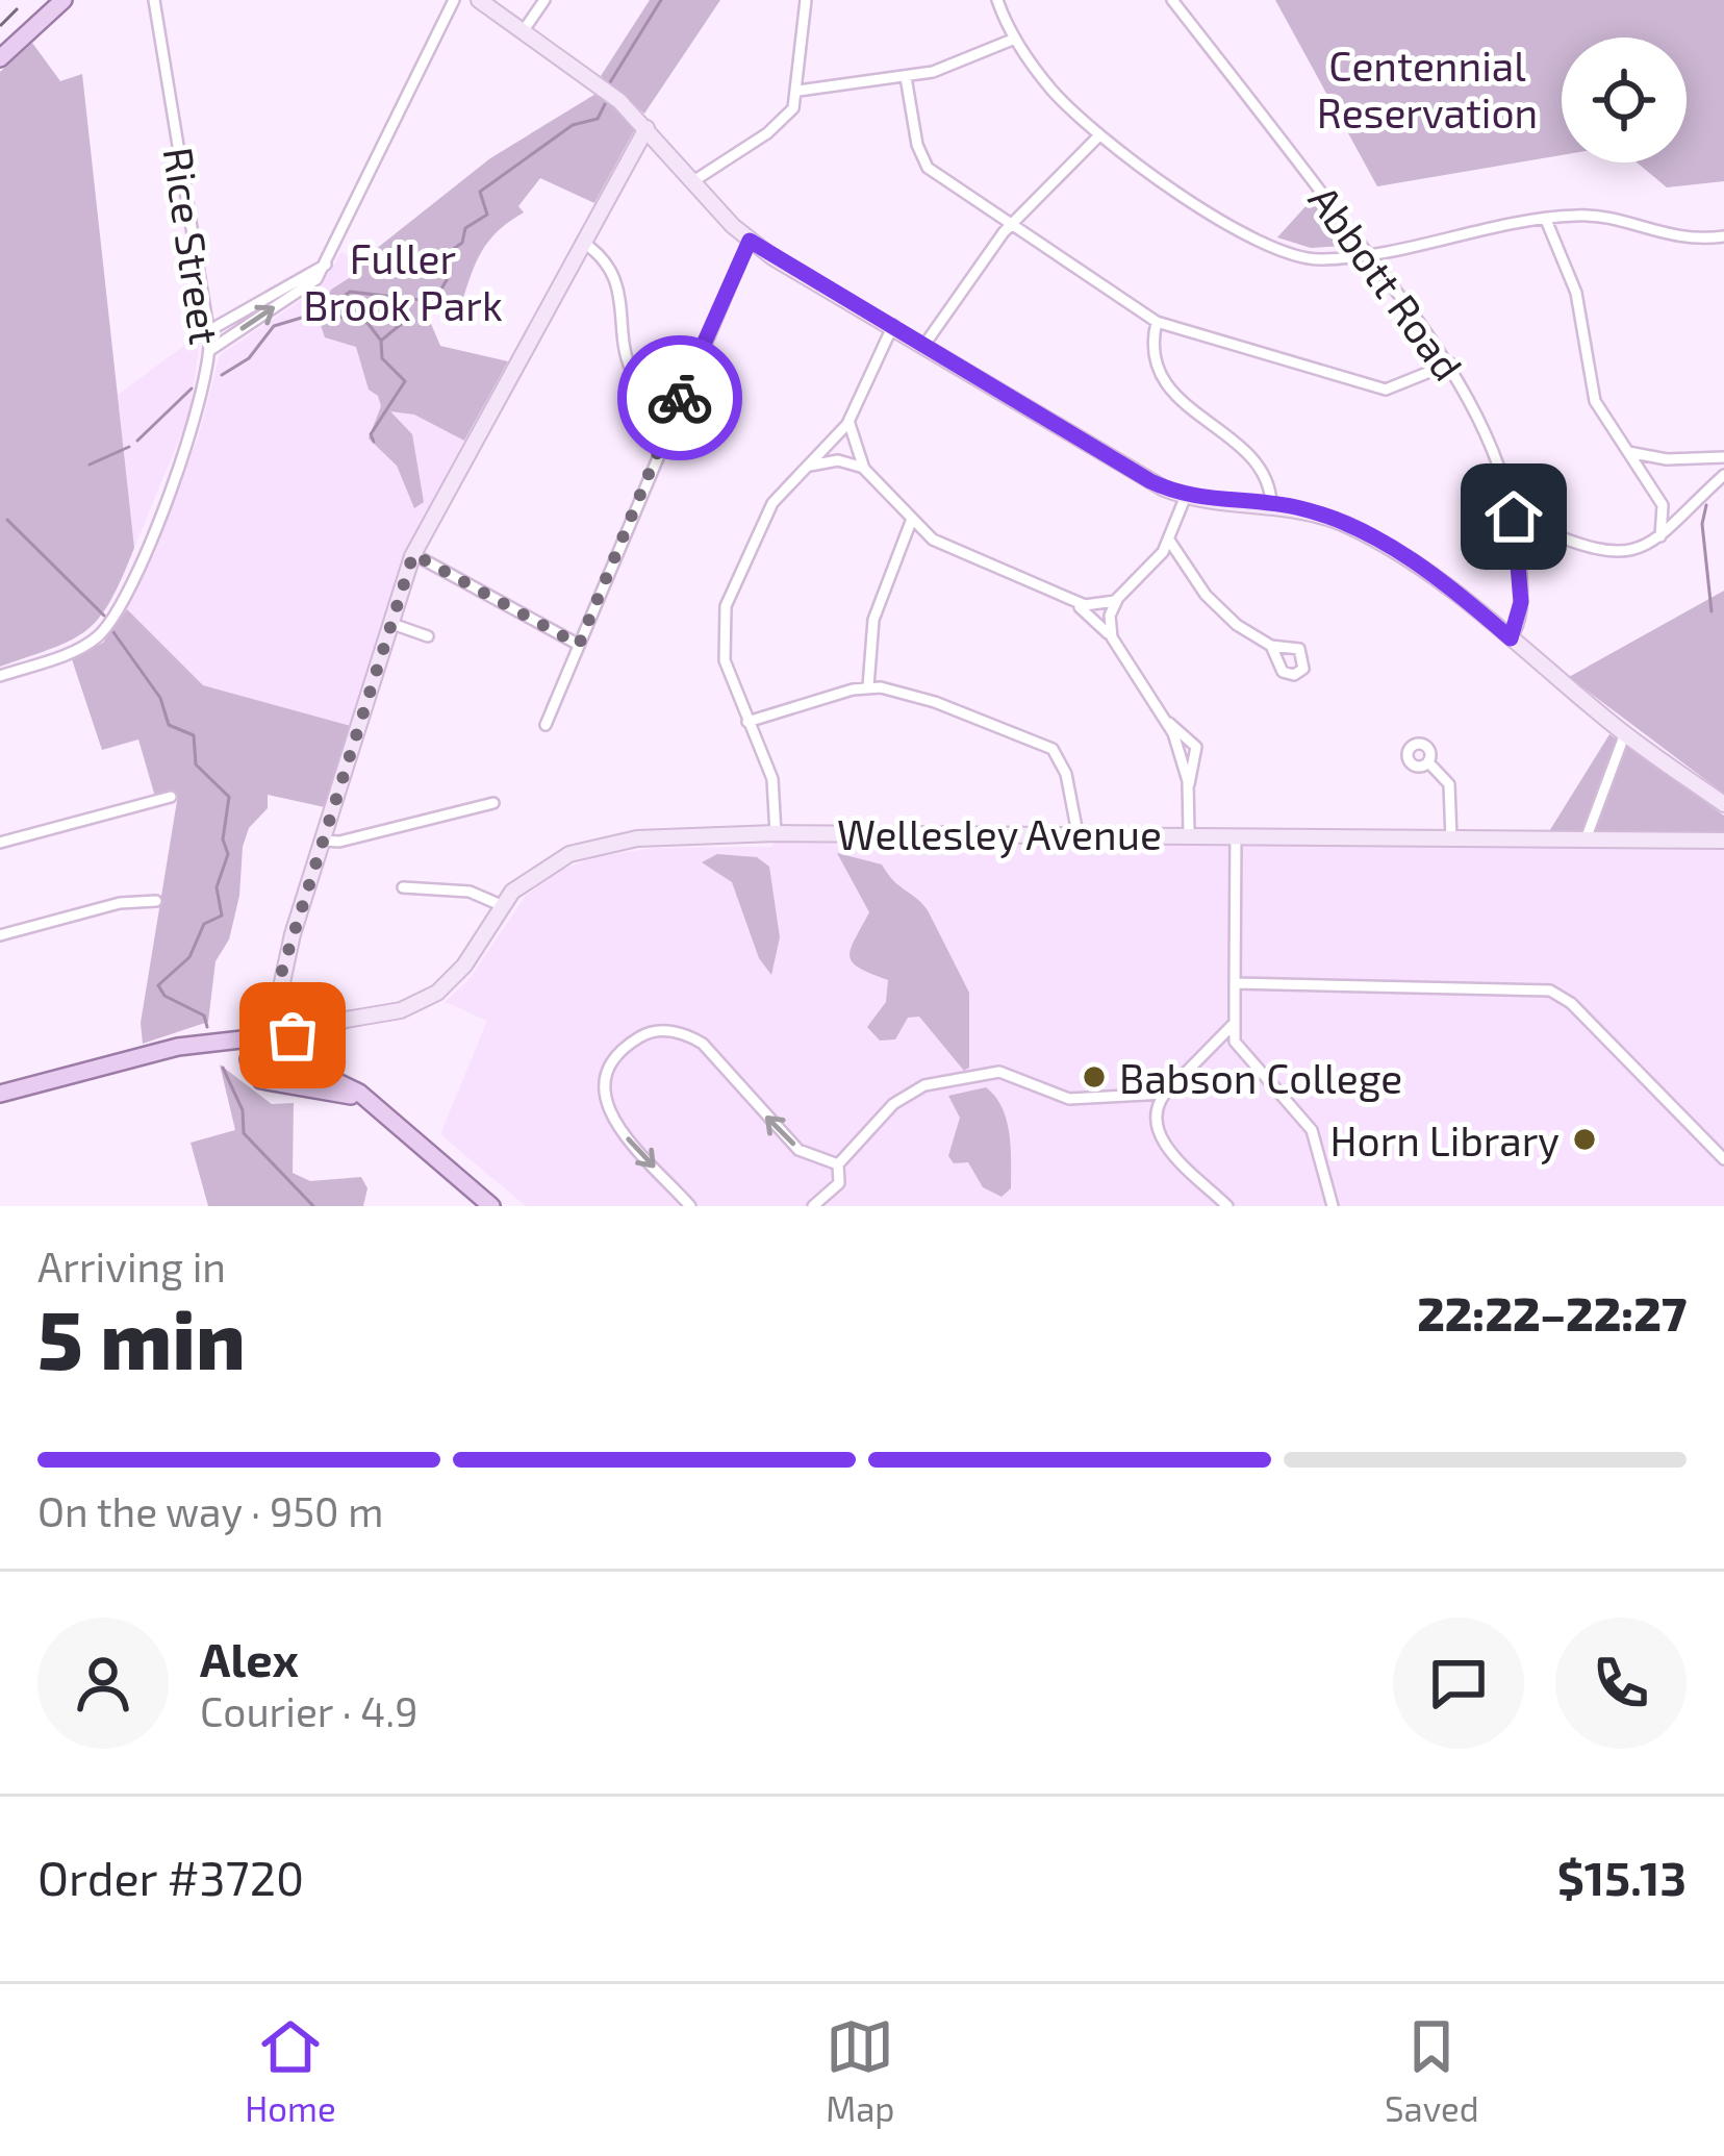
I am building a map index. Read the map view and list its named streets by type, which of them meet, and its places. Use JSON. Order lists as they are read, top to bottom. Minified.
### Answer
{"streets":{"street":["Rice Street","Abbott Road","Wellesley Avenue"]},"parks":["Centennial Reservation","Fuller Brook Park"],"places":["Babson College","Horn Library"],"page":{"heading":["5 min","Arriving in","22:22–22:27"],"panel":["Alex","Courier · 4.9","Order #3720","$15.13"],"bar":"On the way · 950 m","tabs":["Home","Map","Saved"]}}
